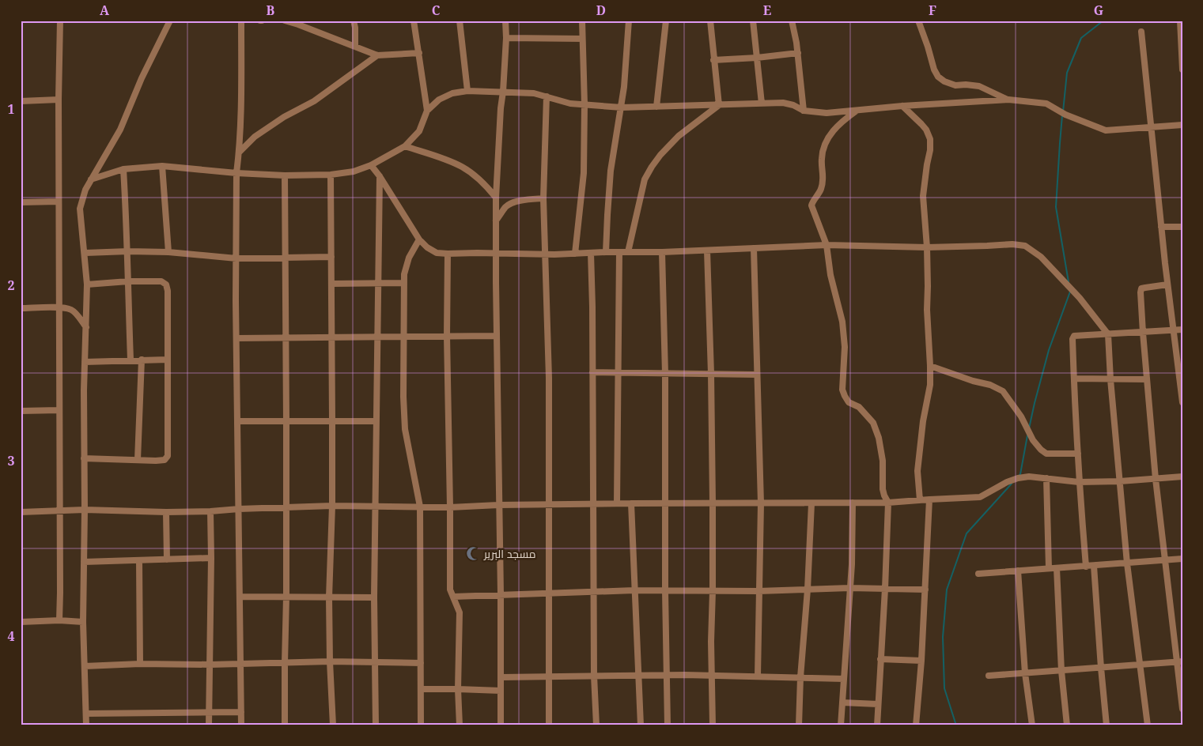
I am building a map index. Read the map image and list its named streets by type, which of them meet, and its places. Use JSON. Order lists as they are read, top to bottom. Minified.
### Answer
{"places":{"mosque":["مسجد البرير"]},"grid":{"columns":["A","B","C","D","E","F","G"],"rows":["1","2","3","4"]}}
